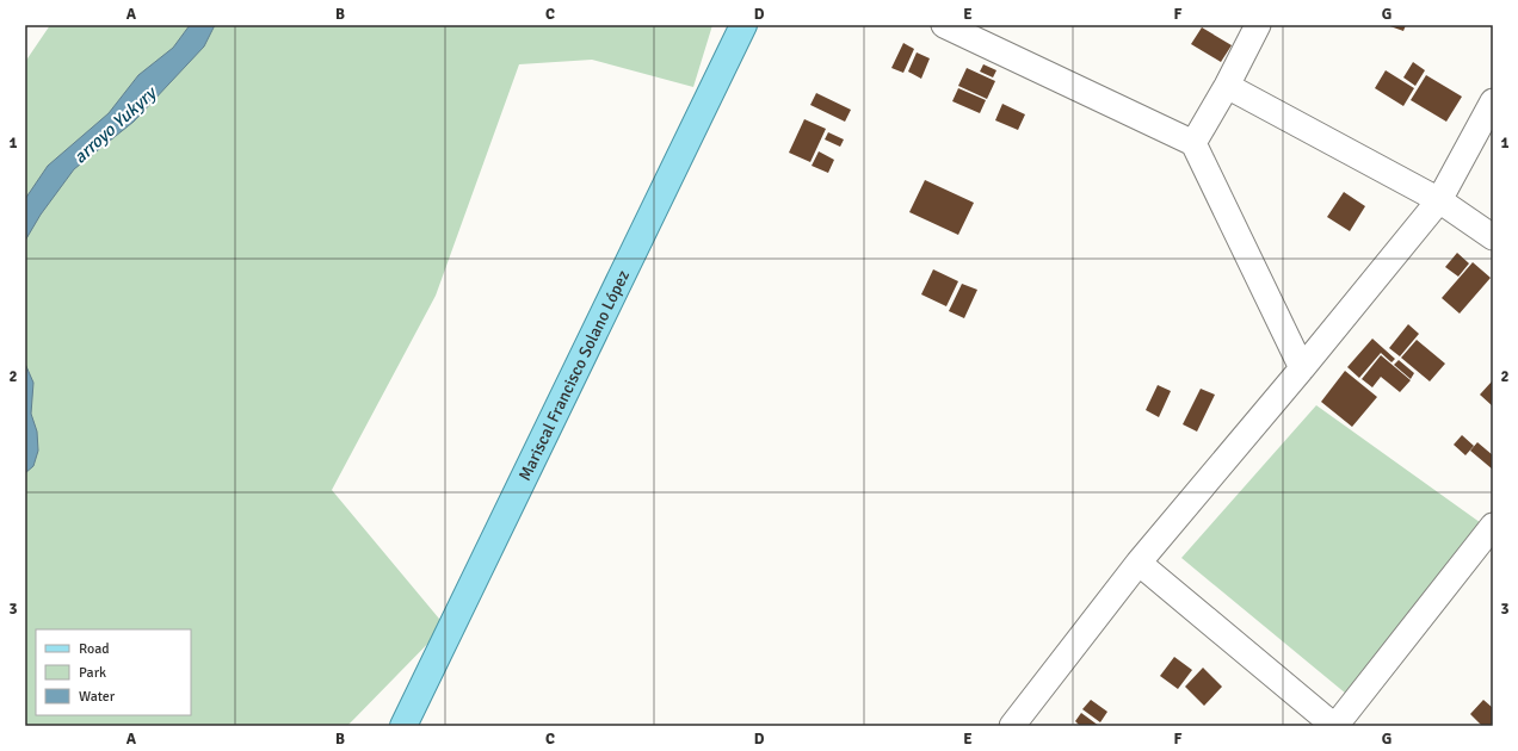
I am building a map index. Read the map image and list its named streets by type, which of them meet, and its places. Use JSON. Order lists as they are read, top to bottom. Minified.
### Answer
{"streets":{"main road":["Mariscal Francisco Solano López"]},"water":["arroyo Yukyry"],"legend":["Road","Park","Water"],"grid":{"columns":["A","B","C","D","E","F","G"],"rows":["1","2","3"]}}
